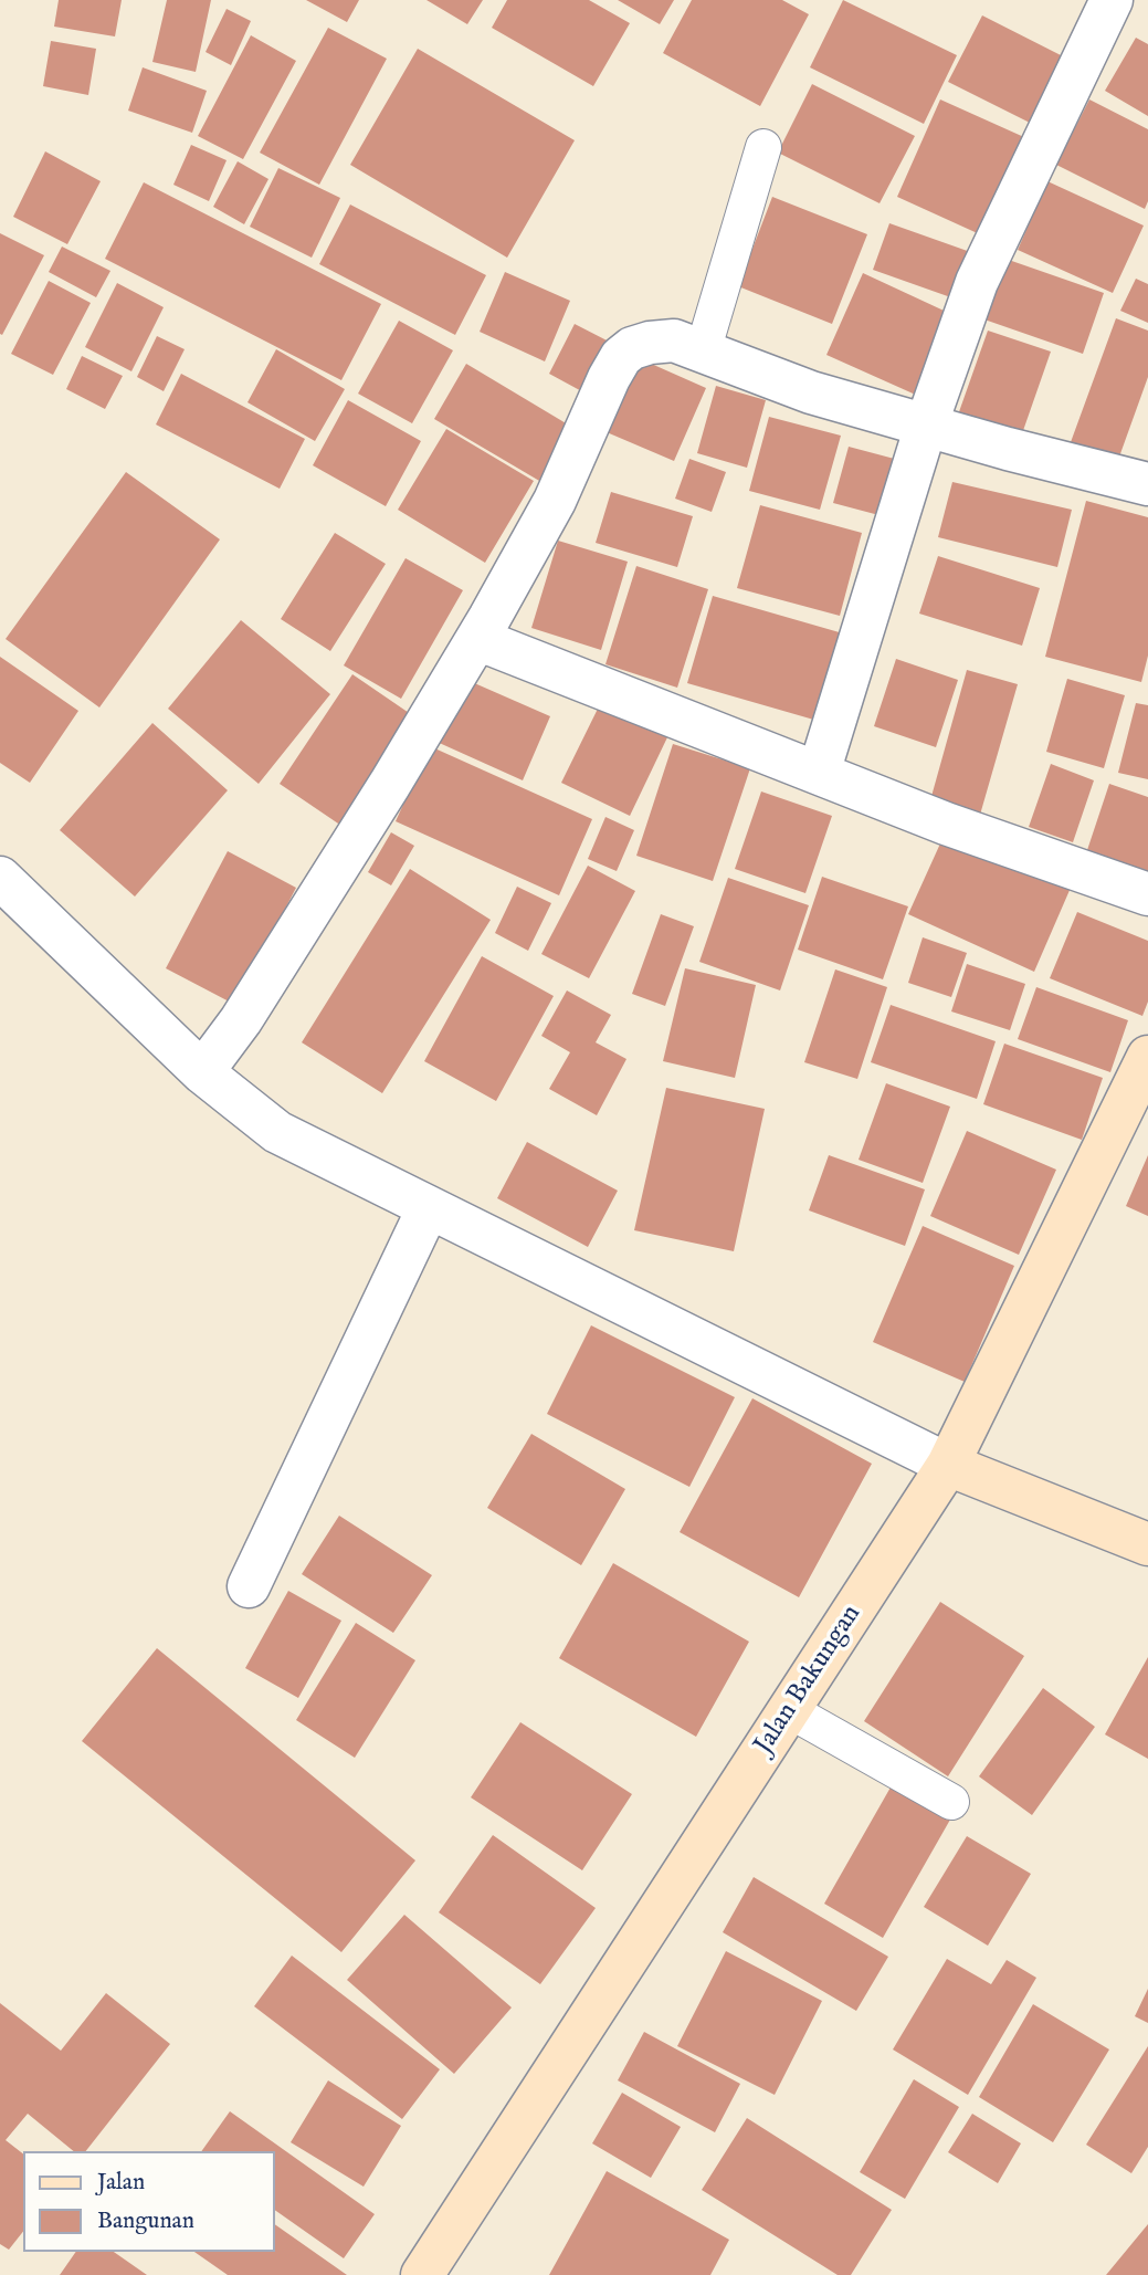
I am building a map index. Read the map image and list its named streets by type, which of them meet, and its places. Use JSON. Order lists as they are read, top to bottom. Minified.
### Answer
{"streets":{"main road":["Jalan Bakungan"]},"legend":["Jalan","Bangunan"]}
